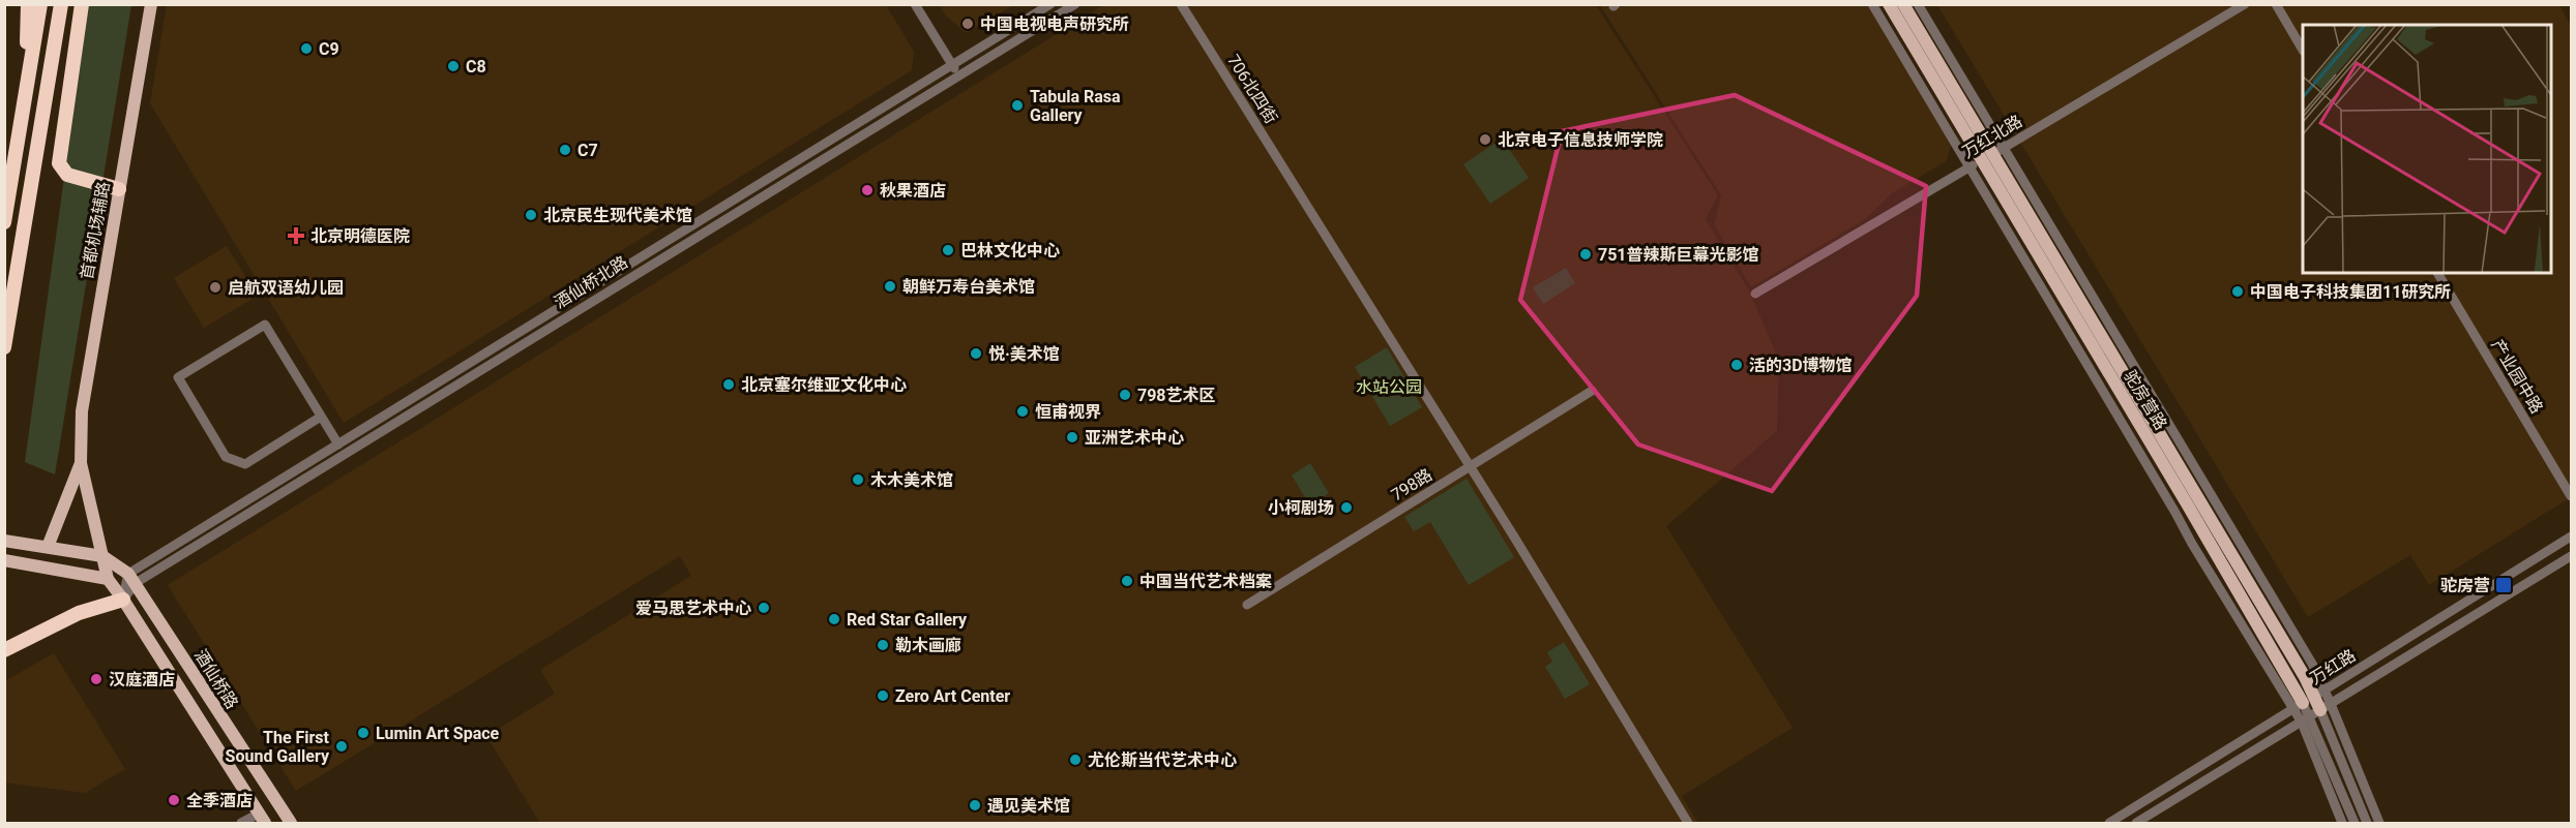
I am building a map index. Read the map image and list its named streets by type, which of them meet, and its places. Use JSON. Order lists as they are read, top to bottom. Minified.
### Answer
{"streets":{"main road":["首都机场辅路","驼房营路","酒仙桥路"],"street":["706北四街","万红北路","酒仙桥北路","产业园中路","798路","万红路"]},"crossings":[["706北四街","798路"],["万红北路","驼房营路"],["酒仙桥北路","酒仙桥路"],["驼房营路","万红路"]],"parks":["水站公园"],"places":{"other":["中国电视电声研究所","C9","C8","Tabula Rasa Gallery","北京电子信息技师学院","C7","秋果酒店","北京民生现代美术馆","巴林文化中心","751普辣斯巨幕光影馆","朝鲜万寿台美术馆","启航双语幼儿园","中国电子科技集团11研究所","悦·美术馆","活的3D博物馆","北京塞尔维亚文化中心","798艺术区","恒甫视界","亚洲艺术中心","木木美术馆","小柯剧场","中国当代艺术档案","爱马思艺术中心","Red Star Gallery","勒木画廊","汉庭酒店","Zero Art Center","Lumin Art Space","The First Sound Gallery","尤伦斯当代艺术中心","全季酒店","遇见美术馆"],"health":["北京明德医院"],"transit":["驼房营"]}}
